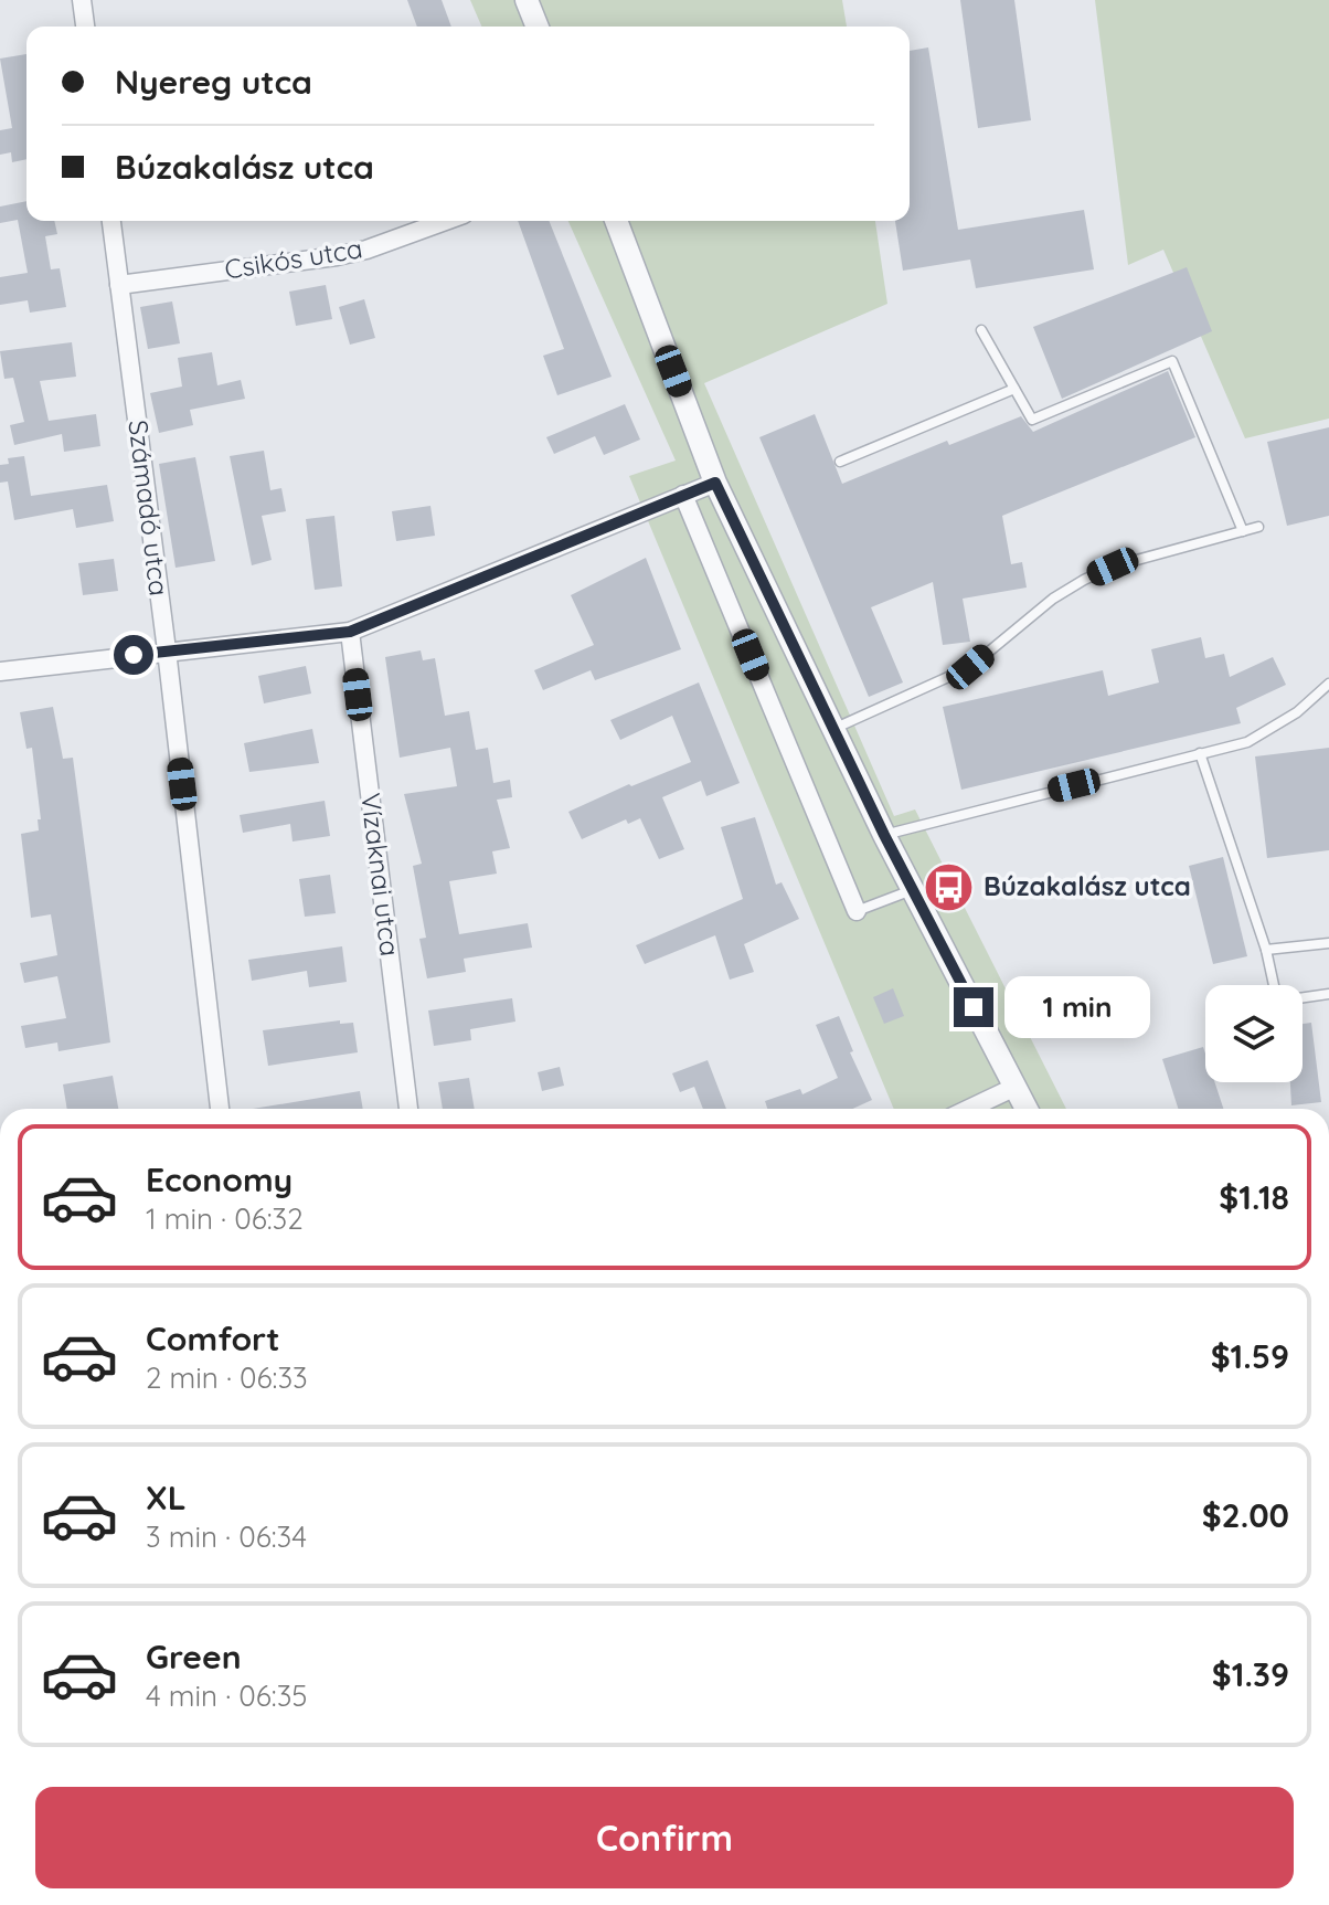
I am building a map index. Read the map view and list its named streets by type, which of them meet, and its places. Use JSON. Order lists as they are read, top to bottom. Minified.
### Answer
{"streets":{"street":["Csikós utca","Számadó utca","Vízaknai utca"]},"crossings":[["Csikós utca","Számadó utca"]],"places":{"bus stop":["Búzakalász utca"]},"page":{"banner":["Nyereg utca","Búzakalász utca"],"bubble":"1 min","list":[{"name":"Economy","note":"1 min · 06:32","value":"$1.18"},{"name":"Comfort","note":"2 min · 06:33","value":"$1.59"},{"name":"XL","note":"3 min · 06:34","value":"$2.00"},{"name":"Green","note":"4 min · 06:35","value":"$1.39"}],"buttons":"Confirm"}}
